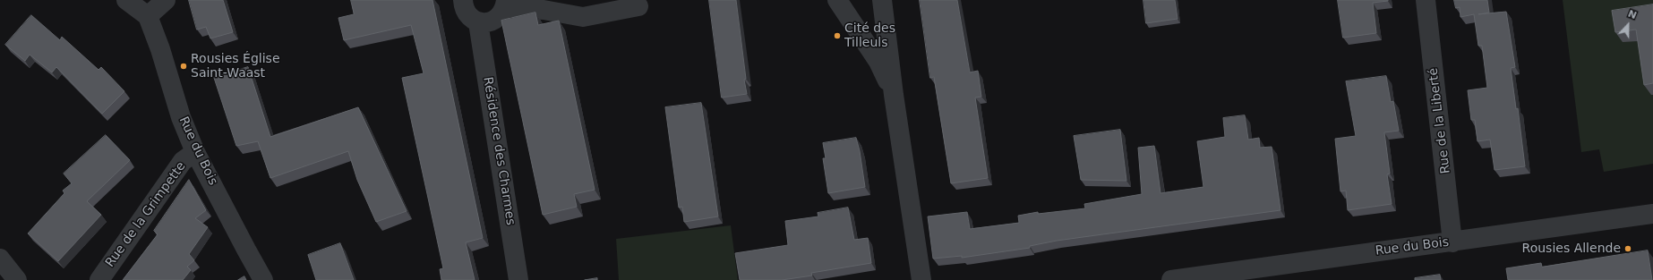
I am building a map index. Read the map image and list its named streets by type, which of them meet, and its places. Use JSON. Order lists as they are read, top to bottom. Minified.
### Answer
{"streets":{"street":["Rue de la Liberté","Rue du Bois","Résidence des Charmes","Rue de la Grimpette"]},"crossings":[["Rue de la Liberté","Rue du Bois"],["Rue du Bois","Rue de la Grimpette"]],"places":["Cité des Tilleuls","Rousies Église Saint-Waast","Rousies Allende"],"north":"top"}
